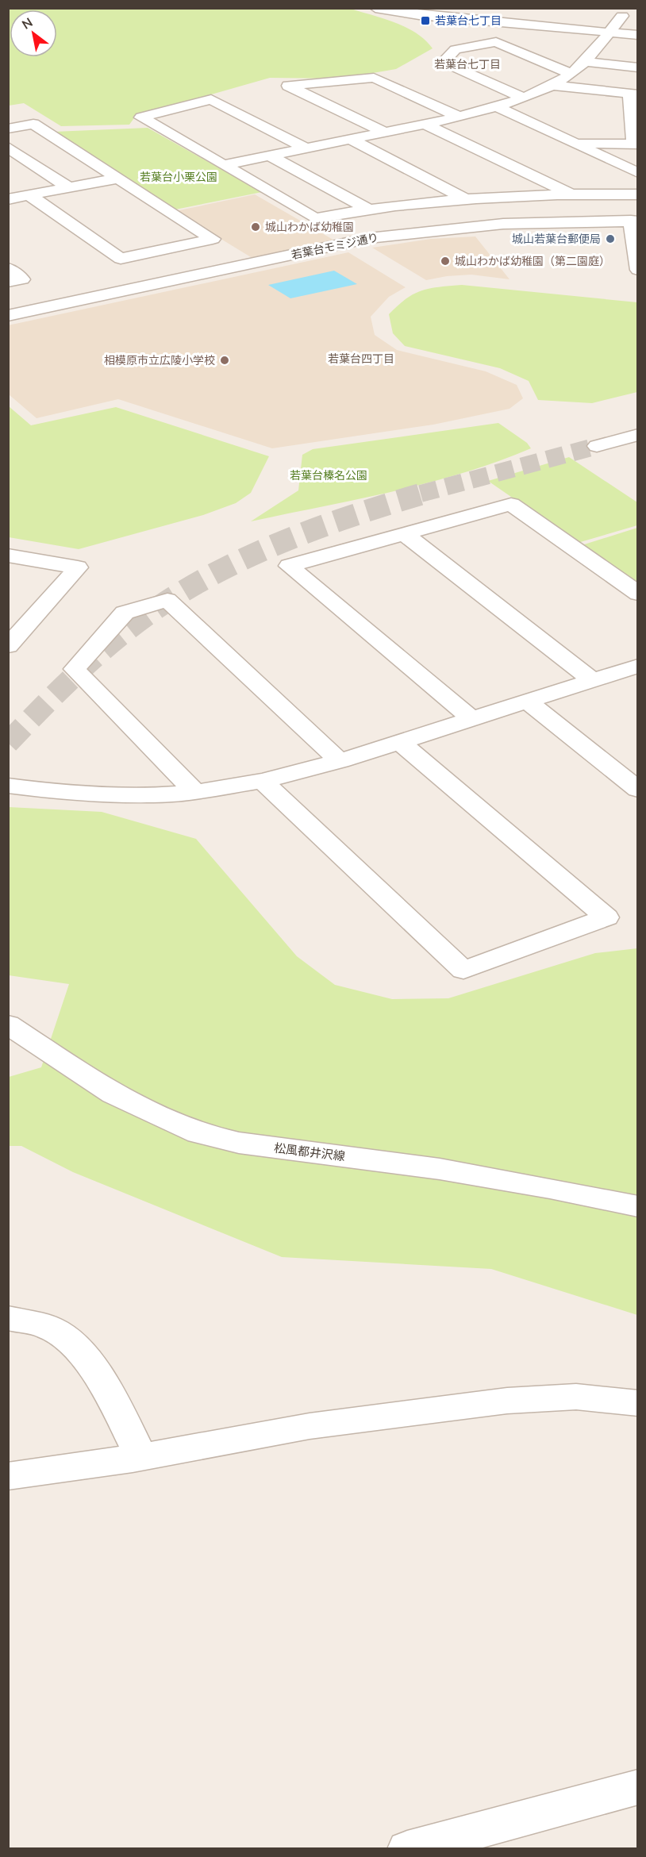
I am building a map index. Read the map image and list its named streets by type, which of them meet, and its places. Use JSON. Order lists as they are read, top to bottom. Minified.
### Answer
{"streets":{"street":["若葉台モミジ通り","松風都井沢線"]},"districts":["若葉台七丁目","若葉台四丁目"],"parks":["若葉台小栗公園","若葉台榛名公園"],"places":{"transit":["若葉台七丁目"],"other":["城山わかば幼稚園","城山若葉台郵便局","城山わかば幼稚園（第二園庭）","相模原市立広陵小学校"]},"north":"top left"}
